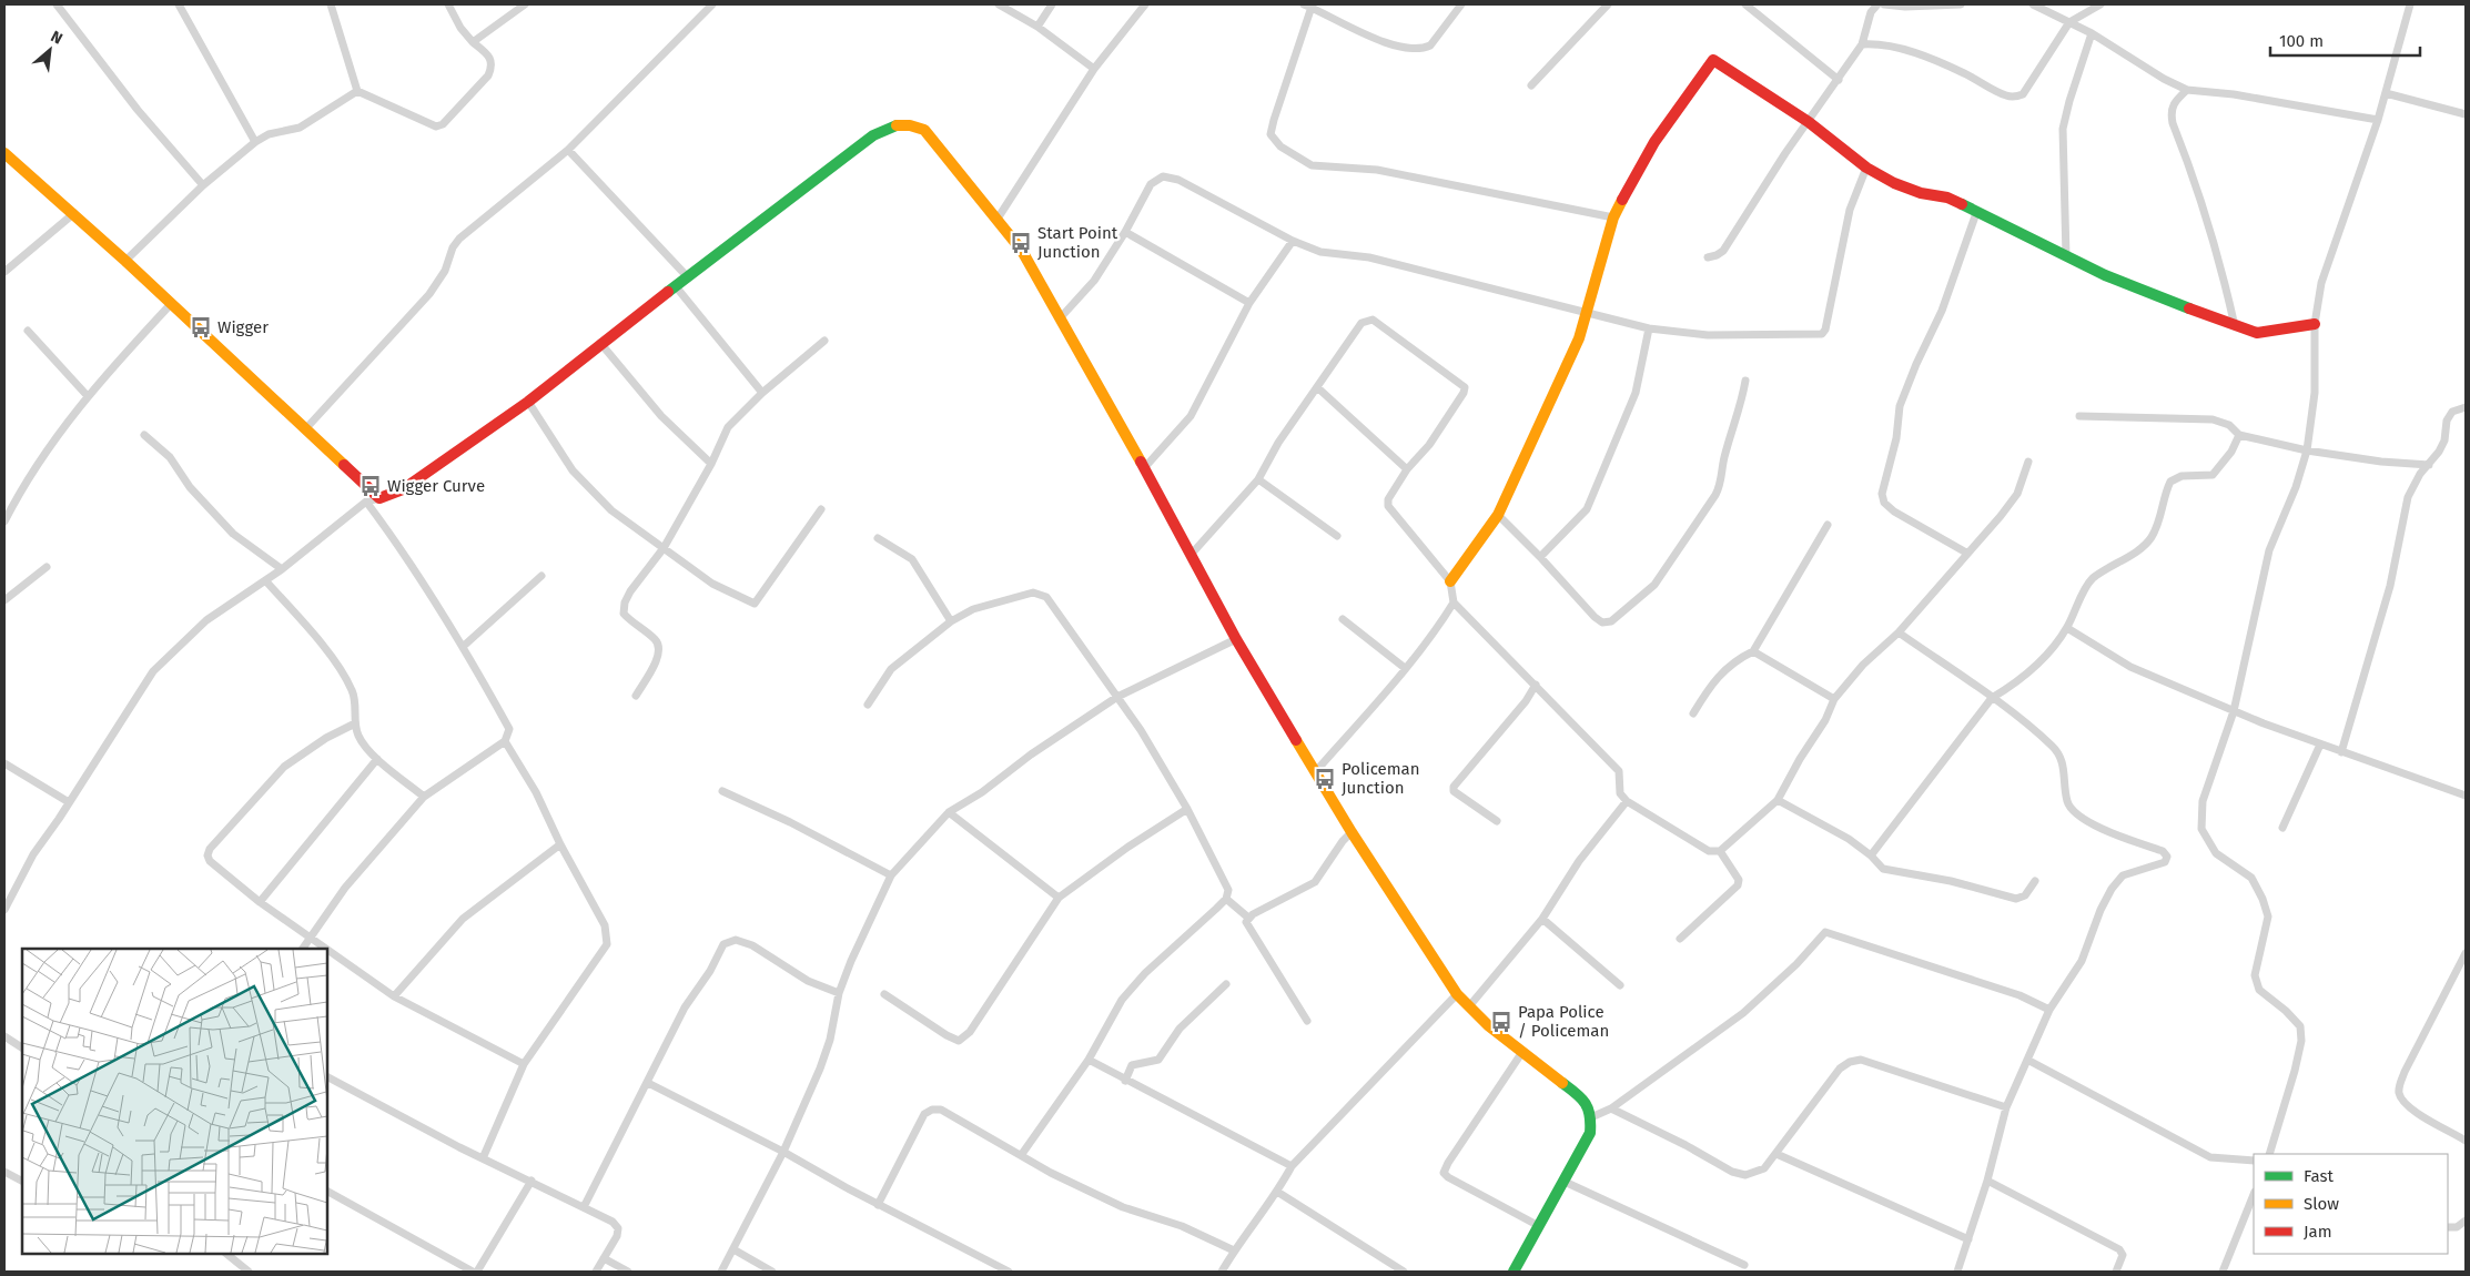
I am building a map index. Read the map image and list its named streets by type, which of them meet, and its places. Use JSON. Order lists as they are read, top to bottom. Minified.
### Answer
{"places":{"bus stop":["Start Point Junction","Wigger","Wigger Curve","Policeman Junction","Papa Police / Policeman"]},"legend":["Fast","Slow","Jam"],"scale_bar":"100 m","north":"top right"}
